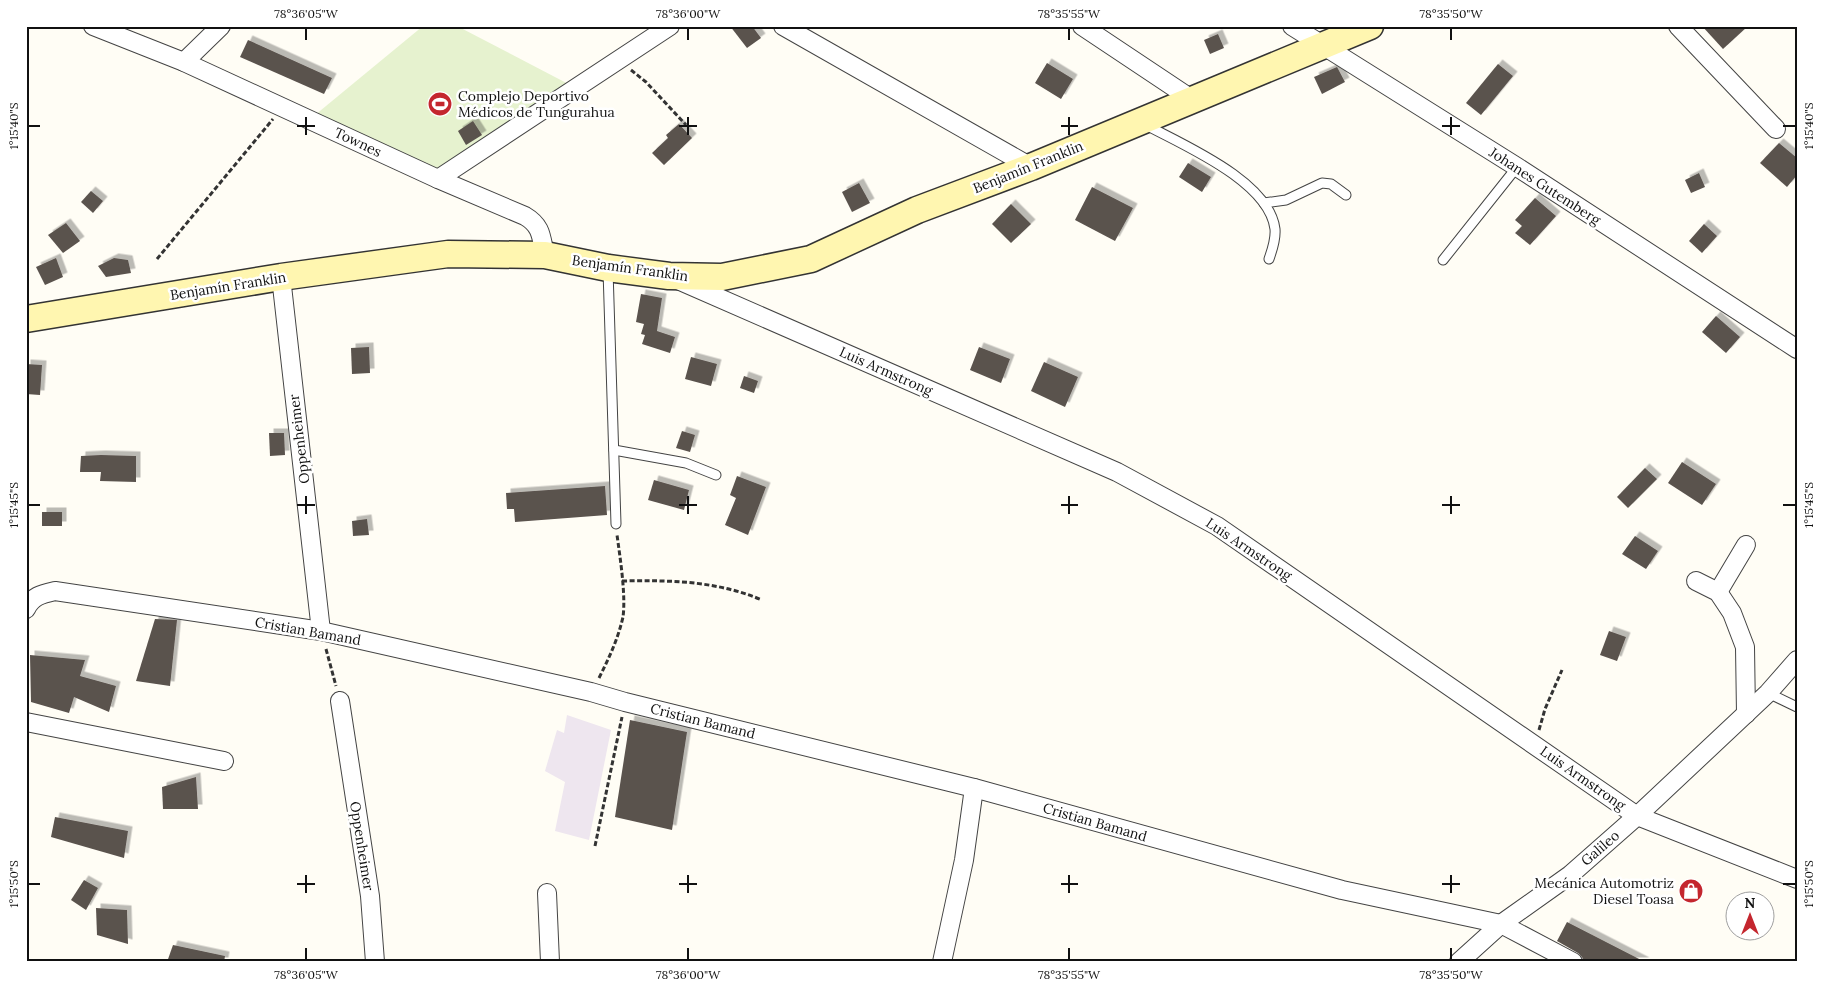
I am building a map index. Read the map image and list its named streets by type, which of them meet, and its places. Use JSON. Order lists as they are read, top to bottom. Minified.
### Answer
{"streets":{"street":["Townes","Benjamín Franklin","Johanes Gutemberg","Luis Armstrong","Oppenheimer","Cristian Bamand","Galileo"]},"crossings":[["Townes","Benjamín Franklin"],["Benjamín Franklin","Johanes Gutemberg"],["Benjamín Franklin","Luis Armstrong"],["Benjamín Franklin","Oppenheimer"],["Luis Armstrong","Galileo"],["Oppenheimer","Cristian Bamand"],["Cristian Bamand","Galileo"]],"places":{"sports":["Complejo Deportivo Médicos de Tungurahua"],"shop":["Mecánica Automotriz Diesel Toasa"]},"north":"top","coordinates":["78°36'05\"W","78°36'00\"W","78°35'55\"W","78°35'50\"W","1°15'40\"S","1°15'45\"S","1°15'50\"S"]}
